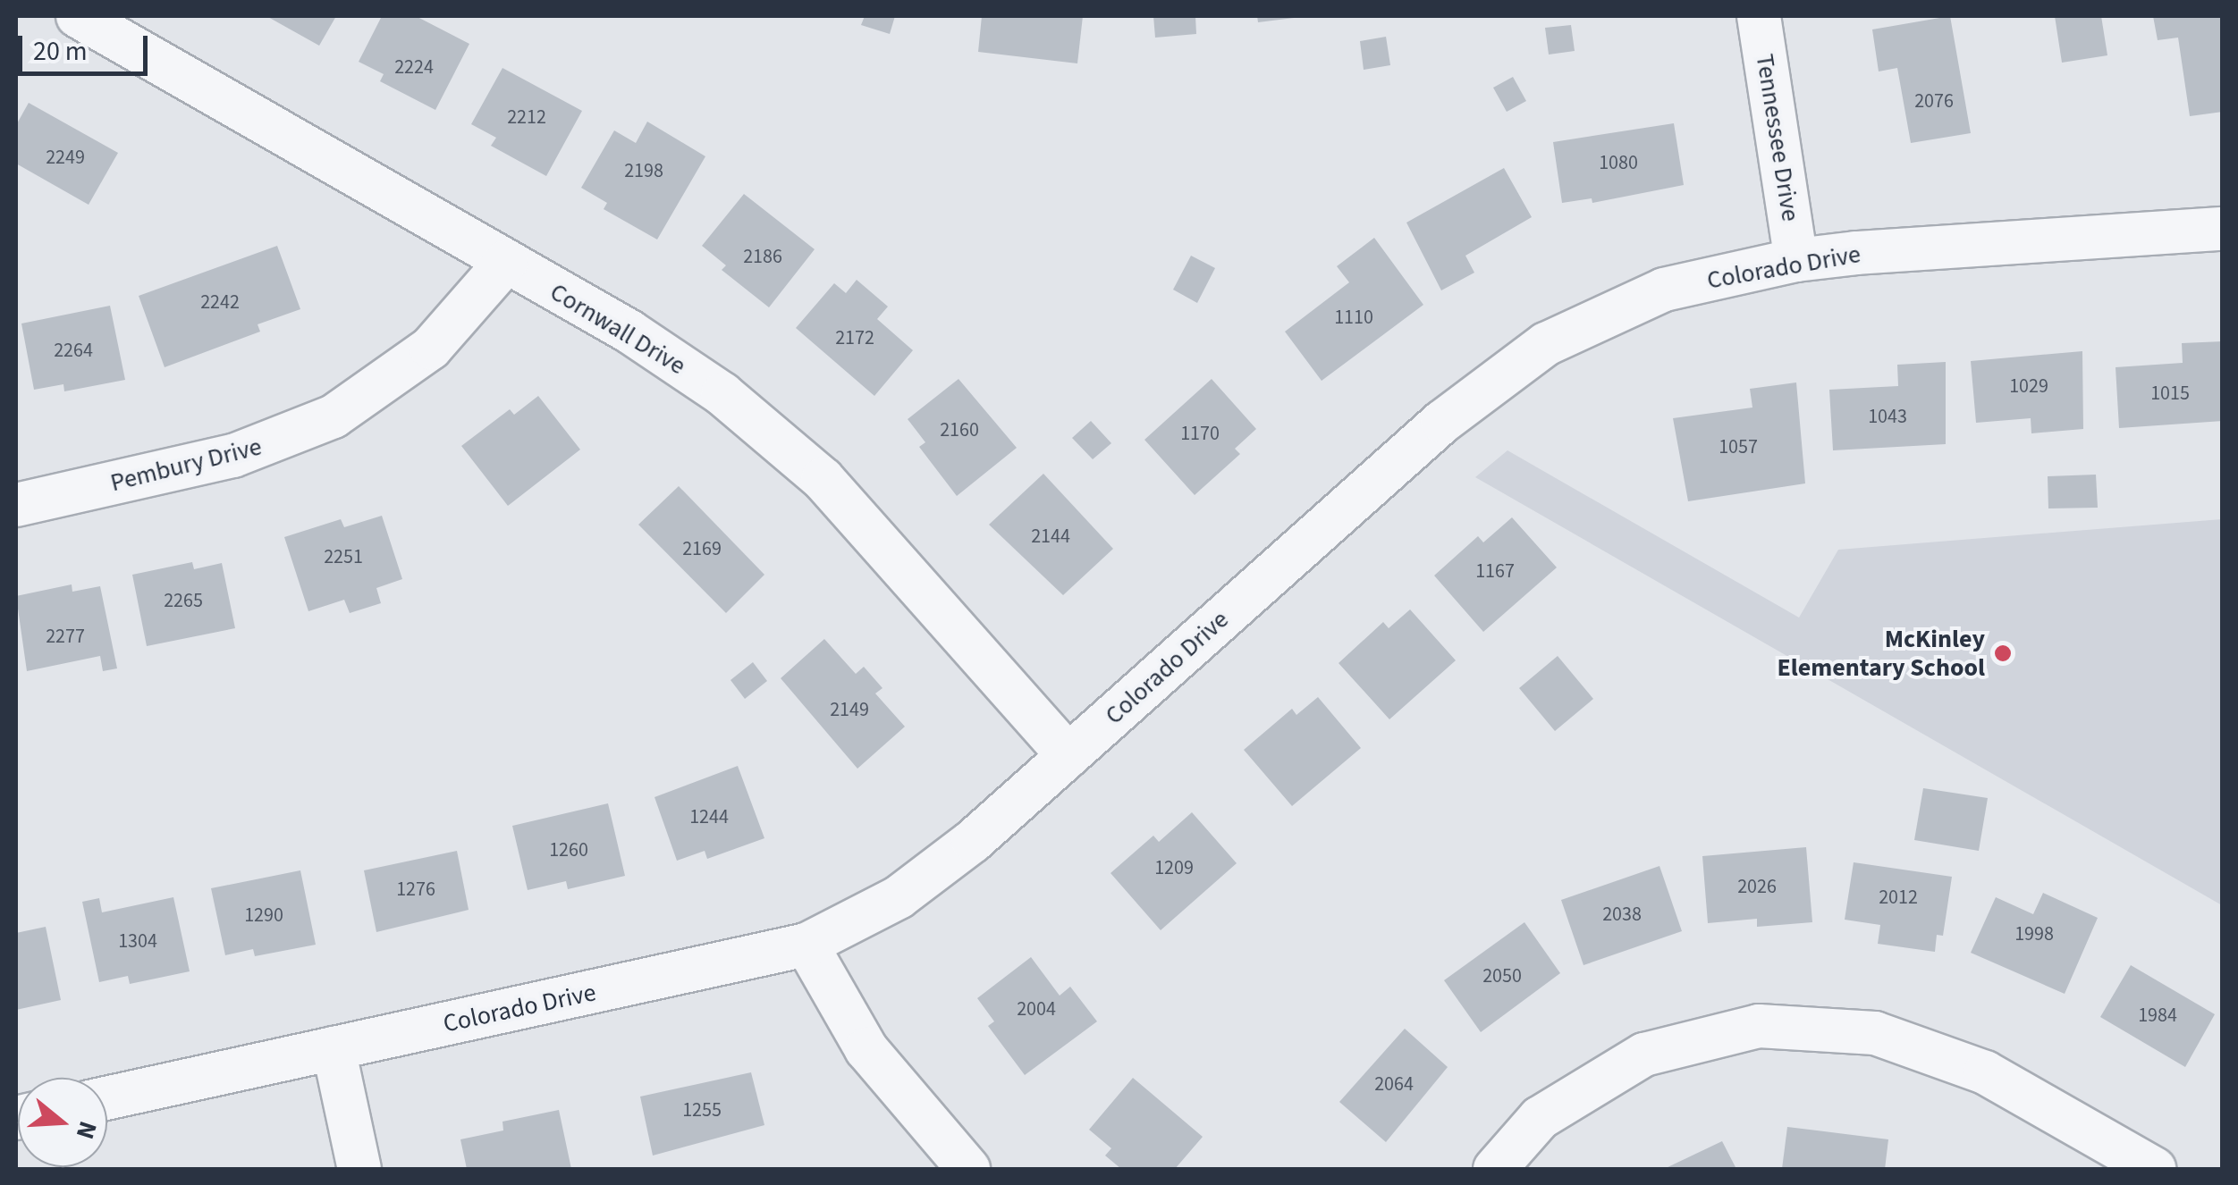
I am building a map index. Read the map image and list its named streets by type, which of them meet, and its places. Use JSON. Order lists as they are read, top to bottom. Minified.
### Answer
{"streets":{"street":["Tennessee Drive","Colorado Drive","Cornwall Drive","Pembury Drive"]},"crossings":[["Tennessee Drive","Colorado Drive"],["Colorado Drive","Cornwall Drive"],["Cornwall Drive","Pembury Drive"]],"places":["McKinley Elementary School"],"house_numbers":["2224","2076","2212","2249","1080","2198","2186","2242","1110","2172","2264","1029","1015","1043","2160","1170","1057","2144","2169","2251","1167","2265","2277","2149","1244","1260","1209","2026","1276","2012","2038","1290","1998","1304","2050","2004","1984","2064","1255"],"scale_bar":"20 m","north":"right"}
